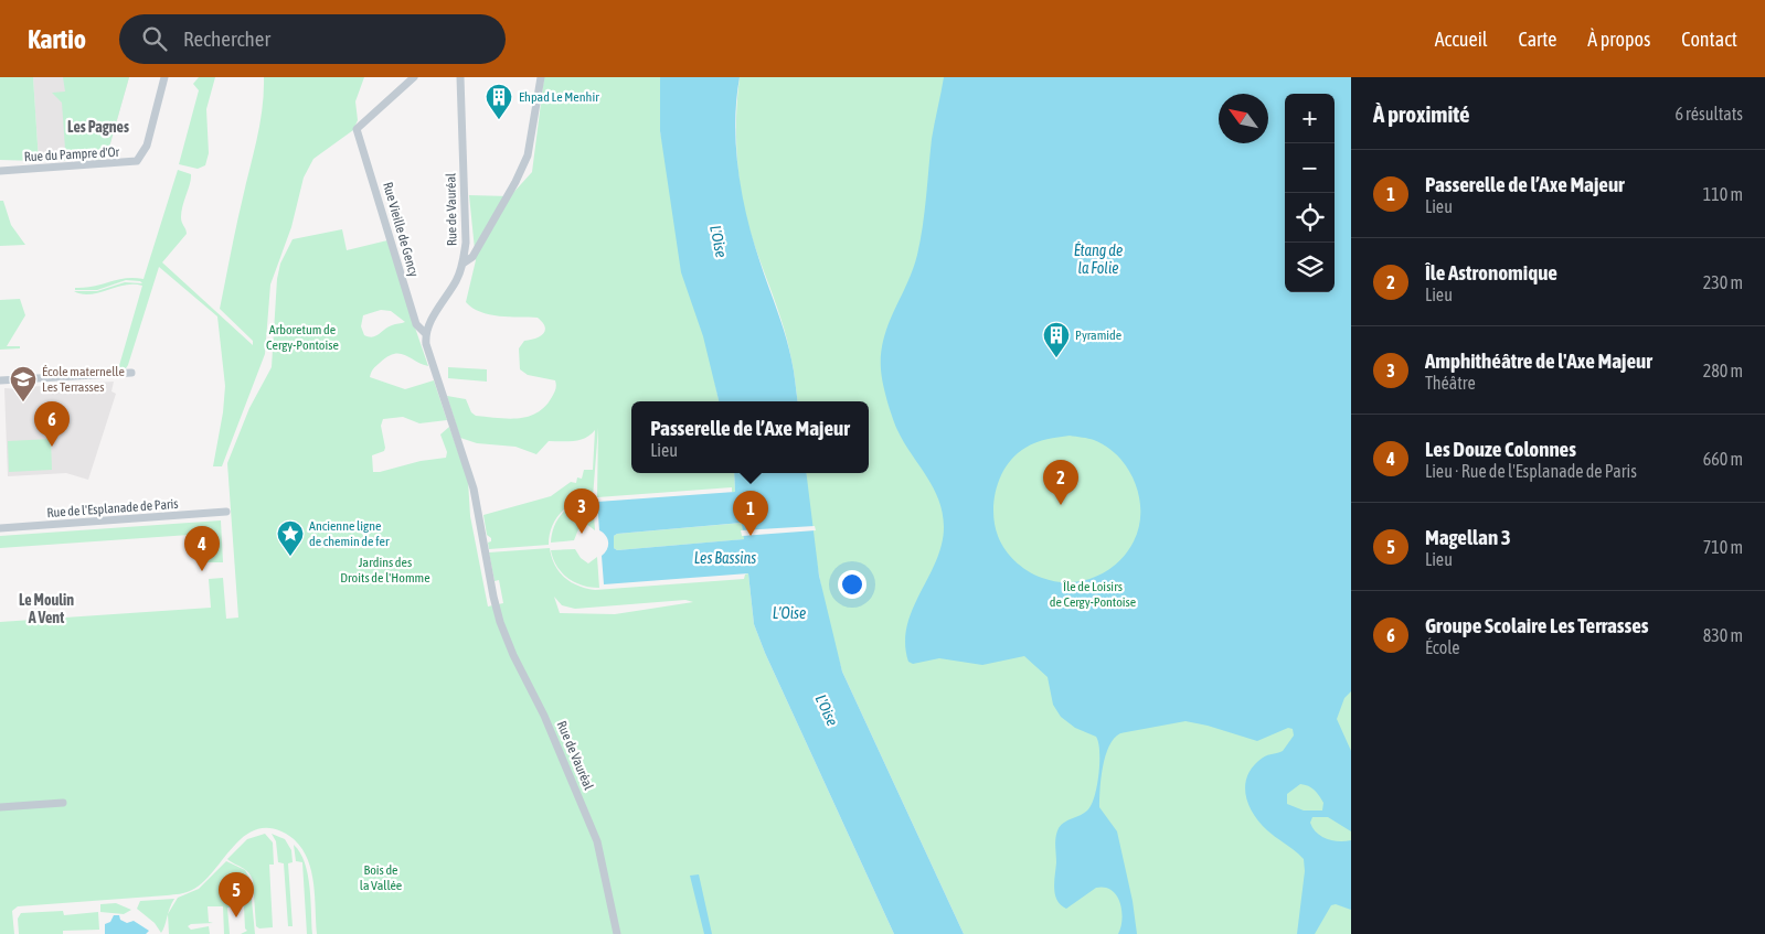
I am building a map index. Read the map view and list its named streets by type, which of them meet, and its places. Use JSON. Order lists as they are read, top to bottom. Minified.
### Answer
{"streets":{"street":["Rue du Pampre d'Or","Rue de Vauréal","Rue Vieille de Gency","Rue de l'Esplanade de Paris"]},"crossings":[["Rue de Vauréal","Rue Vieille de Gency"]],"districts":["Les Pagnes","Le Moulin A Vent"],"water":["L'Oise","Étang de la Folie","Les Bassins","L’Oise"],"parks":["Arboretum de Cergy‐Pontoise","Jardins des Droits de l'Homme","Île de Loisirs de Cergy-Pontoise","Bois de la Vallée"],"places":{"building":["Ehpad Le Menhir","Pyramide"],"school or university":["École maternelle Les Terrasses"],"place":["Ancienne ligne de chemin de fer"]},"north":"top left","page":{"header":"Kartio","search":"Rechercher","nav":["Accueil","Carte","À propos","Contact"],"heading":["À proximité","6 résultats"],"map_buttons":["+","−"],"list":[{"mark":"1","name":"Passerelle de l’Axe Majeur","note":"Lieu","value":"110 m"},{"mark":"2","name":"Île Astronomique","note":"Lieu","value":"230 m"},{"mark":"3","name":"Amphithéâtre de l'Axe Majeur","note":"Théâtre","value":"280 m"},{"mark":"4","name":"Les Douze Colonnes","note":"Lieu · Rue de l'Esplanade de Paris","value":"660 m"},{"mark":"5","name":"Magellan 3","note":"Lieu","value":"710 m"},{"mark":"6","name":"Groupe Scolaire Les Terrasses","note":"École","value":"830 m"}],"popup":["Passerelle de l’Axe Majeur","Lieu"],"pins":["6","2","3","1","4","5"]}}
